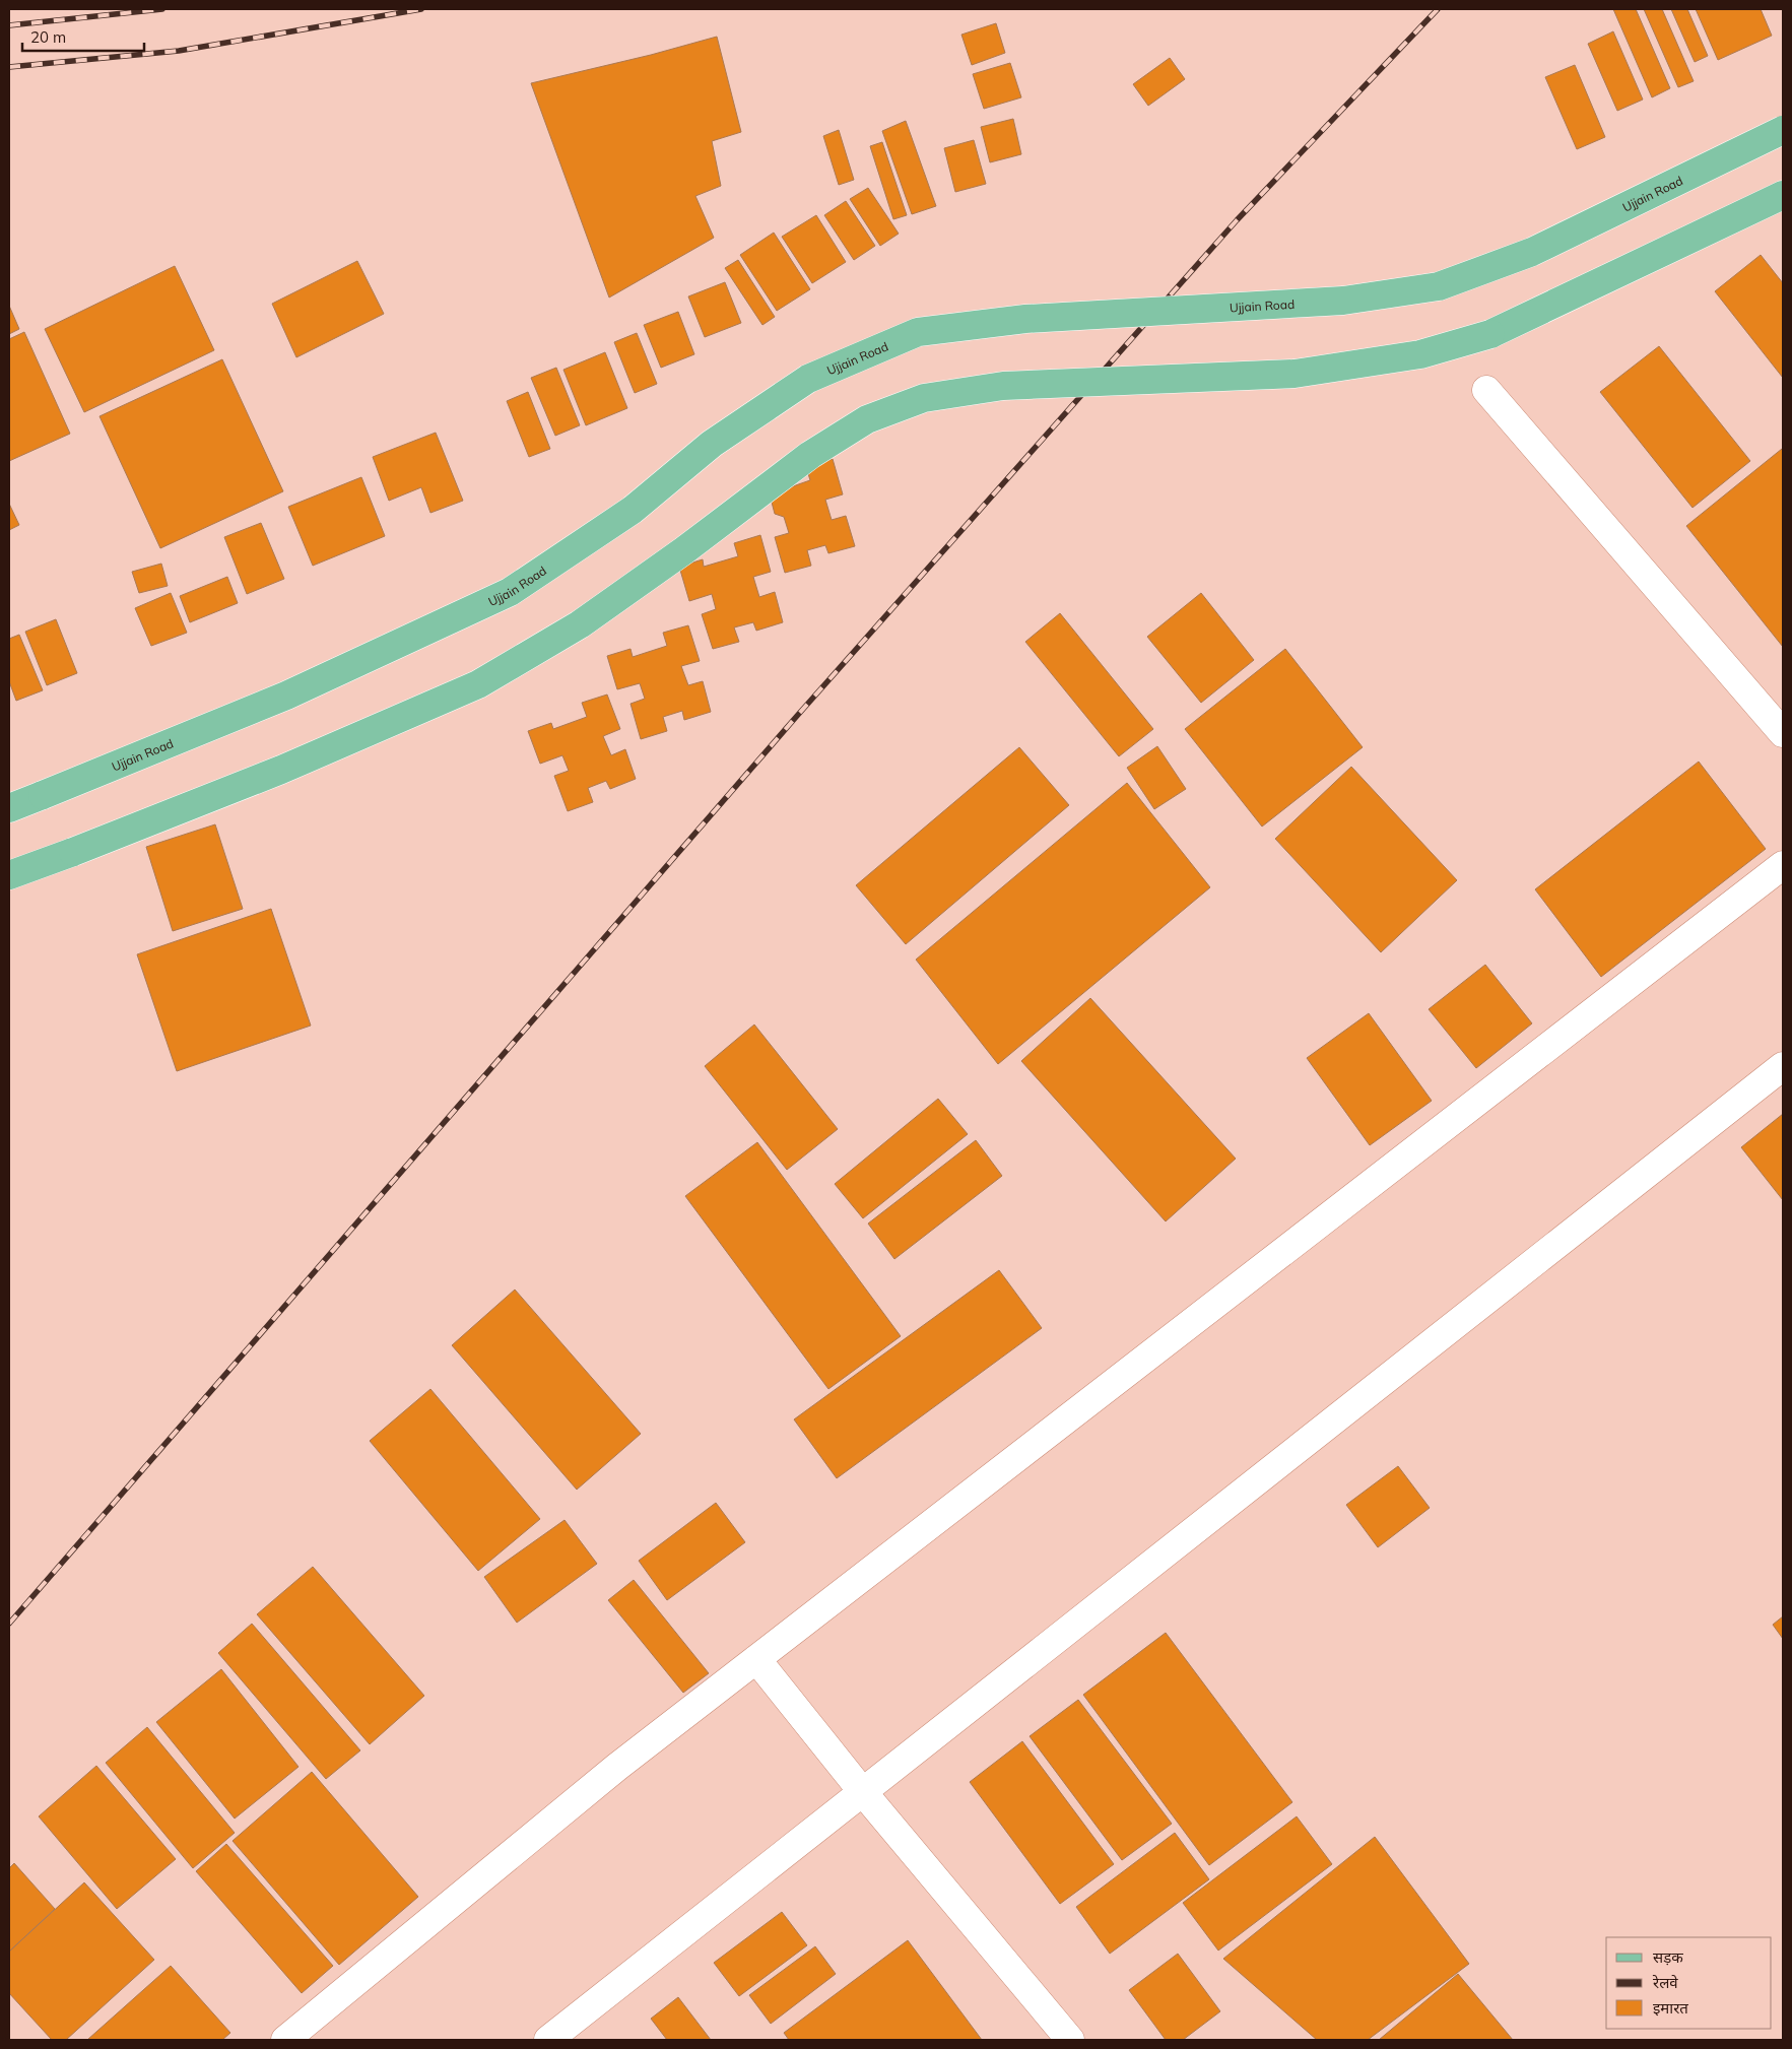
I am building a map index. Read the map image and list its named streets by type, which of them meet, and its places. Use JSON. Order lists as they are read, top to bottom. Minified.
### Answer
{"streets":{"main road":["Ujjain Road"]},"legend":["सड़क","रेलवे","इमारत"],"scale_bar":"20 m"}
